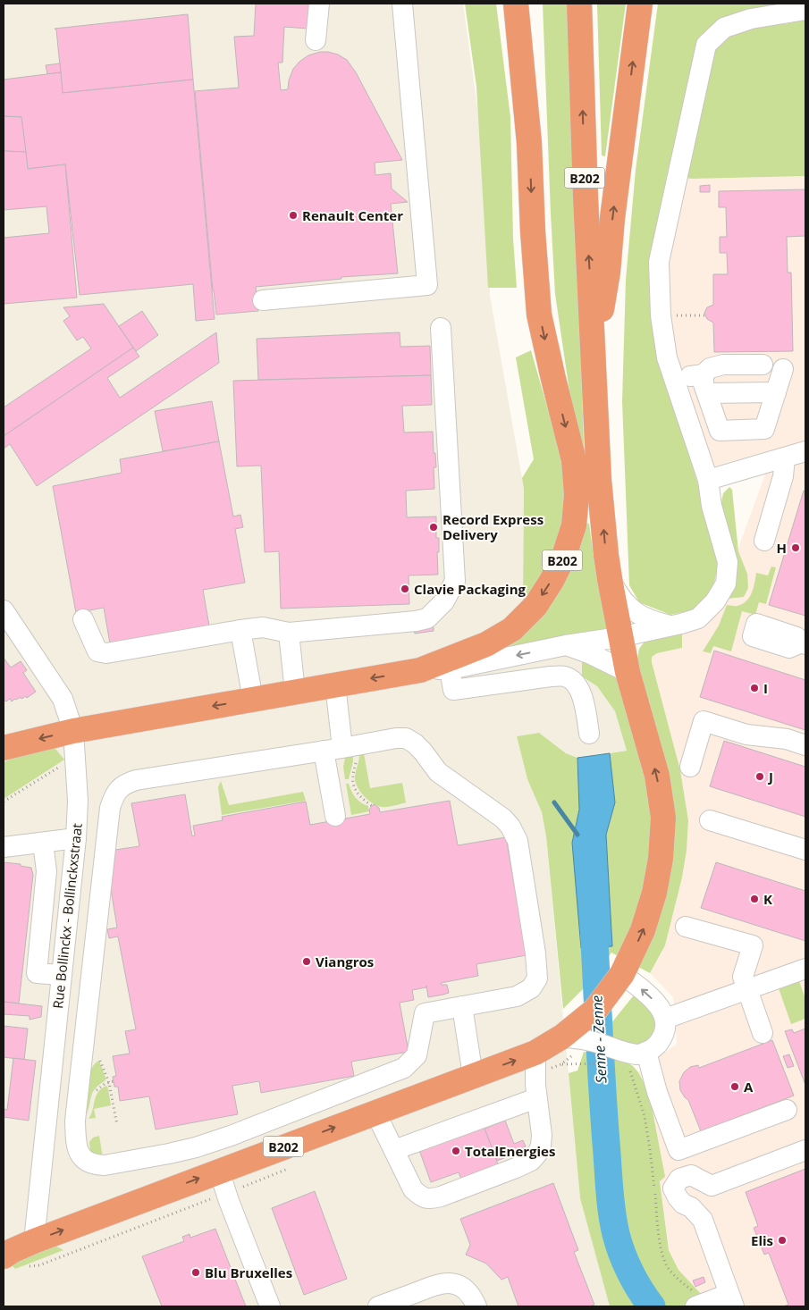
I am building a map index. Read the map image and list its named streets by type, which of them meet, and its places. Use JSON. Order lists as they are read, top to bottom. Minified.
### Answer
{"streets":{"highway":["B202"],"street":["Rue Bollinckx - Bollinckxstraat"]},"crossings":[["B202","Rue Bollinckx - Bollinckxstraat"]],"water":["Senne - Zenne"],"places":["Renault Center","Record Express Delivery","H","Clavie Packaging","I","J","K","Viangros","A","TotalEnergies","Elis","Blu Bruxelles"]}
